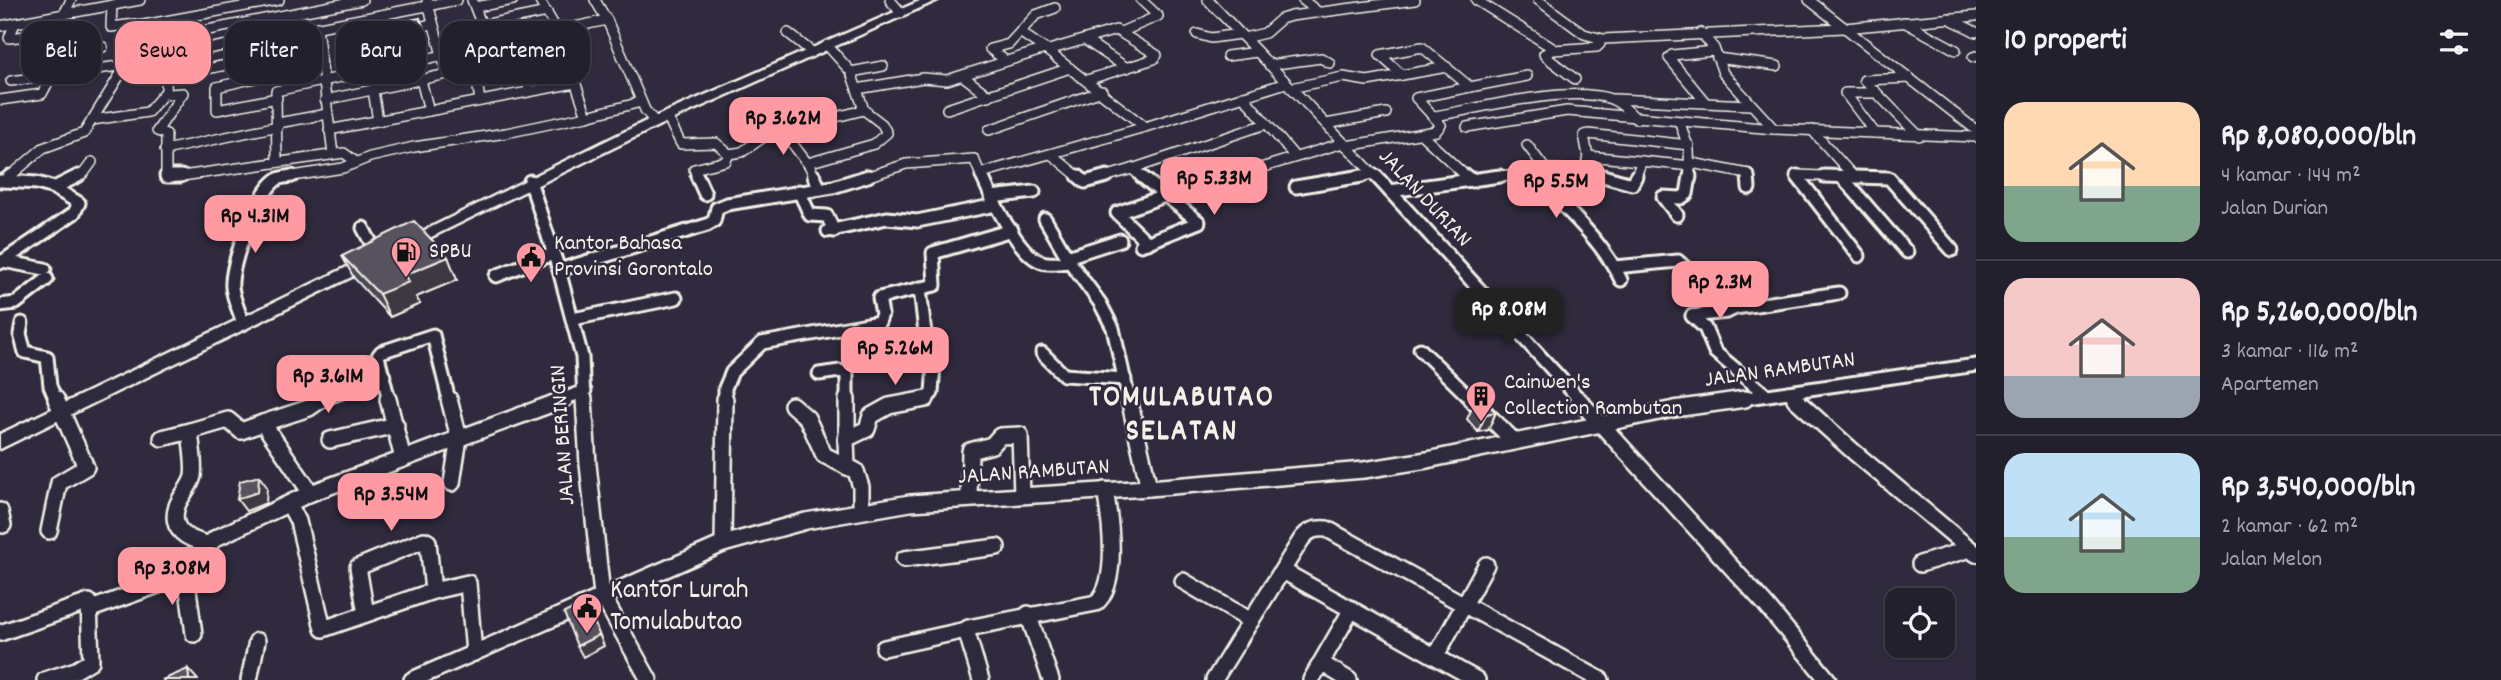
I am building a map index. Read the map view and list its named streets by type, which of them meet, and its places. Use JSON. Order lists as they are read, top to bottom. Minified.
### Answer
{"streets":{"street":["JALAN DURIAN","JALAN RAMBUTAN","JALAN BERINGIN"]},"crossings":[["JALAN DURIAN","JALAN RAMBUTAN"],["JALAN RAMBUTAN","JALAN BERINGIN"]],"districts":["TOMULABUTAO SELATAN"],"places":{"fuel station":["SPBU"],"public building":["Kantor Bahasa Provinsi Gorontalo","Kantor Lurah Tomulabutao"],"building":["Cainwen's Collection Rambutan"]},"page":{"heading":"10 properti","chip":["Beli","Sewa","Filter","Baru","Apartemen"],"list":[{"name":"Rp 8,080,000/bln","note":"4 kamar · 144 m² · Jalan Durian"},{"name":"Rp 5,260,000/bln","note":"3 kamar · 116 m² · Apartemen"},{"name":"Rp 3,540,000/bln","note":"2 kamar · 62 m² · Jalan Melon"}],"price":["Rp 3.62M","Rp 5.33M","Rp 5.5M","Rp 4.31M","Rp 2.3M","Rp 8.08M","Rp 5.26M","Rp 3.61M","Rp 3.54M","Rp 3.08M"]}}
